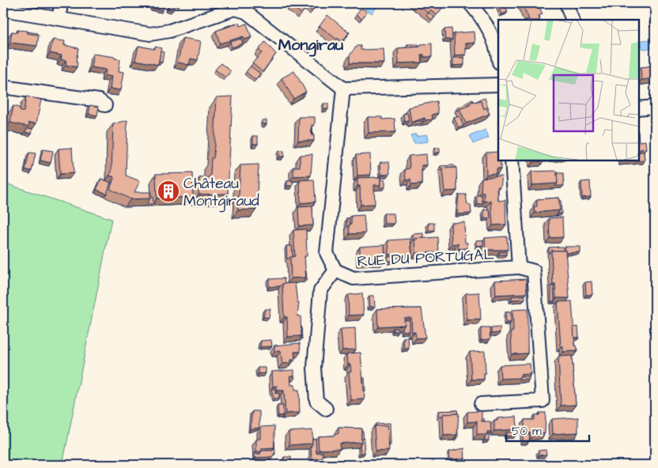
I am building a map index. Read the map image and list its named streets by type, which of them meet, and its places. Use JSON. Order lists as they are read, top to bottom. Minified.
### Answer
{"streets":{"street":["RUE DU PORTUGAL"]},"districts":["Mongirau"],"places":{"building":["Château Montgiraud"]},"scale_bar":"50 m"}
